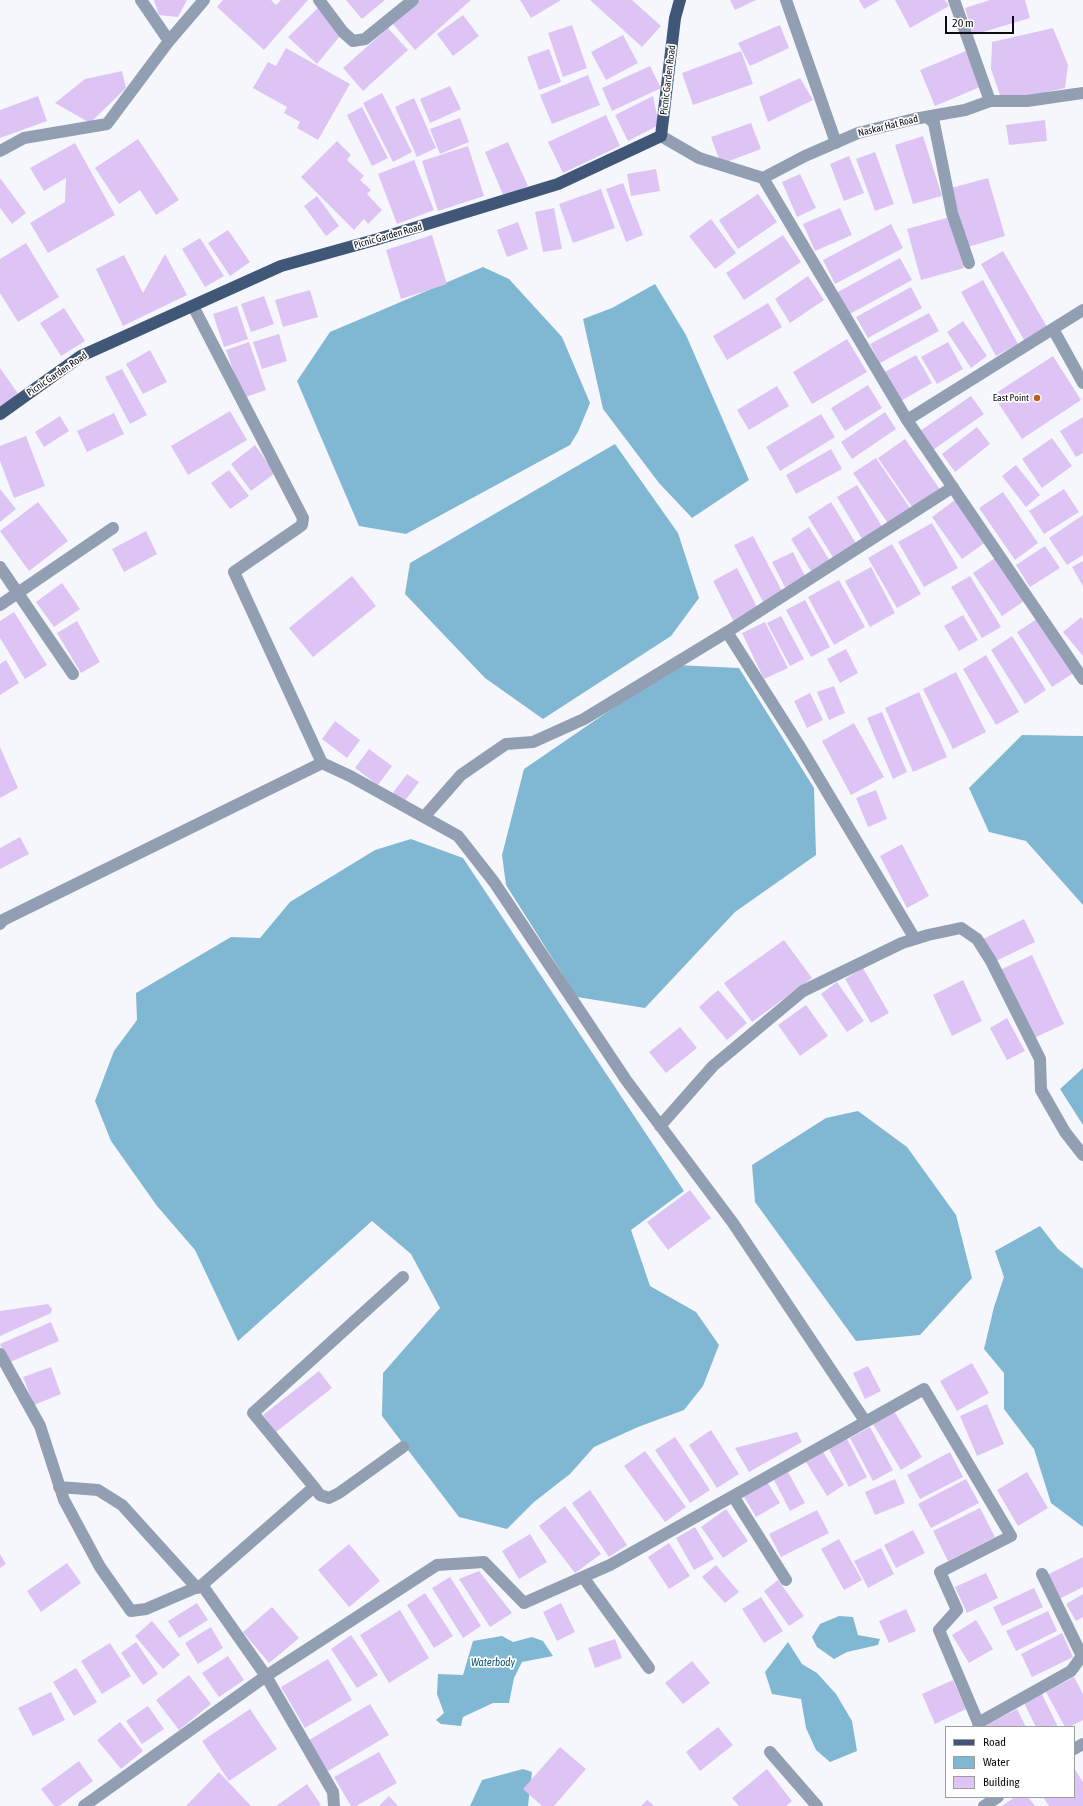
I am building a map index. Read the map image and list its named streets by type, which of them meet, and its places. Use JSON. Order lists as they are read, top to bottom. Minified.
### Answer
{"streets":{"main road":["Picnic Garden Road"],"street":["Naskar Hat Road"]},"water":["Waterbody"],"places":["East Point"],"legend":["Road","Water","Building"],"scale_bar":"20 m"}
